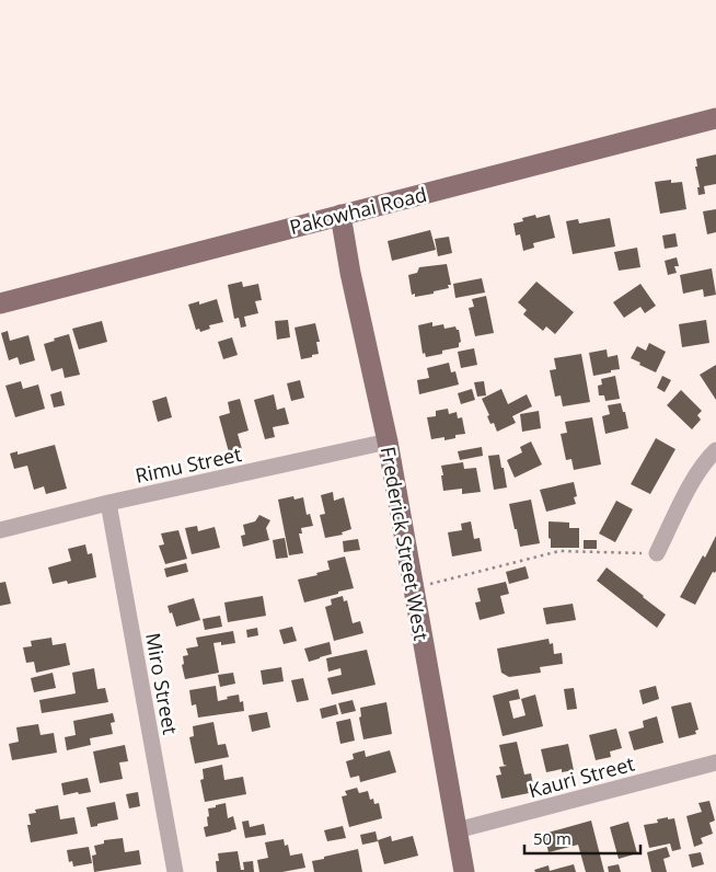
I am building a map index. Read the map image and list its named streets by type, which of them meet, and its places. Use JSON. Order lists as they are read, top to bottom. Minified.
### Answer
{"streets":{"main road":["Pakowhai Road","Frederick Street West"],"street":["Rimu Street","Miro Street","Kauri Street"]},"crossings":[["Pakowhai Road","Frederick Street West"],["Rimu Street","Frederick Street West"],["Rimu Street","Miro Street"],["Frederick Street West","Kauri Street"]],"scale_bar":"50 m"}
